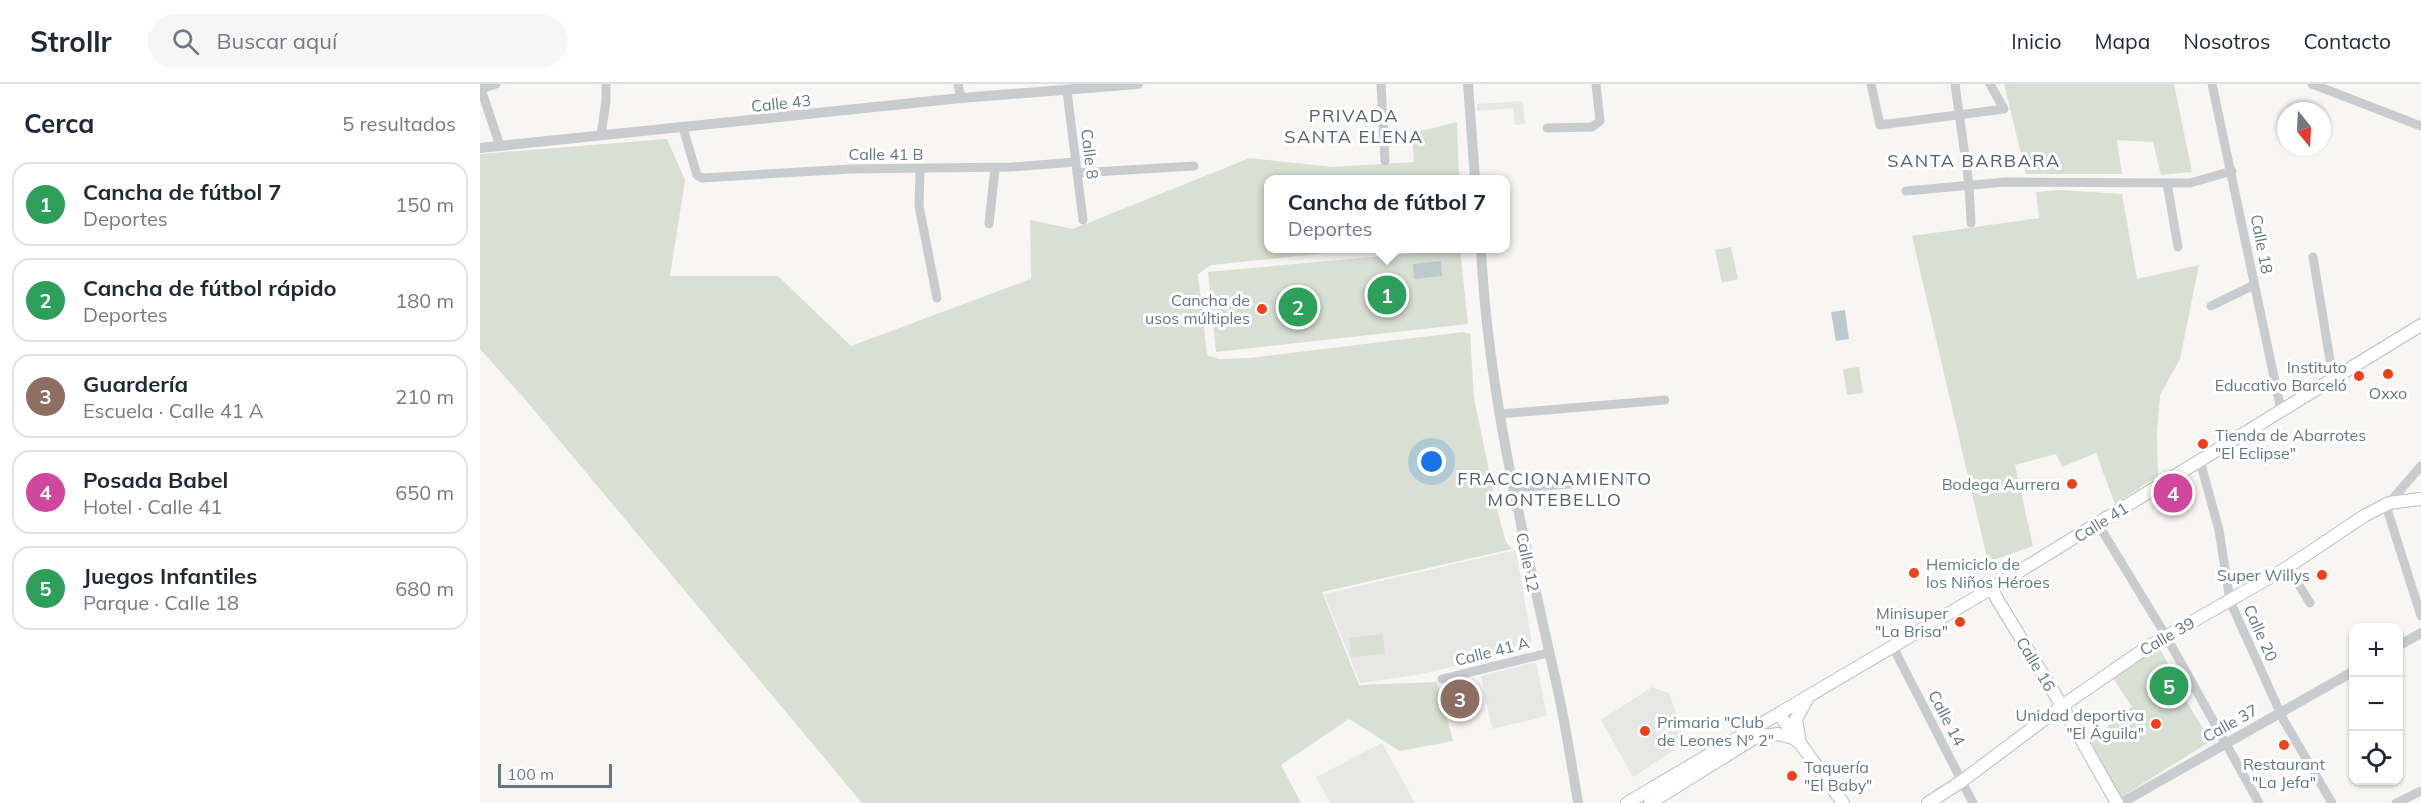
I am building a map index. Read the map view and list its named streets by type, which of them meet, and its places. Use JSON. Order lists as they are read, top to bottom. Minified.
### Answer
{"streets":{"main road":["Calle 41","Calle 39","Calle 16"],"street":["Calle 43","Calle 41 B","Calle 8","Calle 18","Calle 12","Calle 20","Calle 41 A","Calle 14","Calle 37"]},"crossings":[["Calle 43","Calle 41 B"],["Calle 43","Calle 8"],["Calle 41 B","Calle 8"],["Calle 18","Calle 41"],["Calle 41","Calle 20"],["Calle 41","Calle 16"],["Calle 41","Calle 14"],["Calle 12","Calle 41 A"],["Calle 20","Calle 39"],["Calle 20","Calle 37"],["Calle 39","Calle 16"],["Calle 39","Calle 14"],["Calle 16","Calle 37"]],"districts":["PRIVADA SANTA ELENA","SANTA BARBARA","FRACCIONAMIENTO MONTEBELLO"],"places":["Cancha de usos múltiples","Oxxo","Instituto Educativo Barceló","Tienda de Abarrotes \"El Eclipse\"","Bodega Aurrera","Hemiciclo de los Niños Héroes","Super Willys","Minisuper \"La Brisa\"","Unidad deportiva \"El Águila\"","Primaria \"Club de Leones N° 2\"","Restaurant \"La Jefa\"","Taquería \"El Baby\""],"scale_bar":"100 m","north":"bottom","page":{"header":"Strollr","search":"Buscar aquí","nav":["Inicio","Mapa","Nosotros","Contacto"],"heading":["Cerca","5 resultados"],"list":[{"mark":"1","name":"Cancha de fútbol 7","note":"Deportes","value":"150 m"},{"mark":"2","name":"Cancha de fútbol rápido","note":"Deportes","value":"180 m"},{"mark":"3","name":"Guardería","note":"Escuela · Calle 41 A","value":"210 m"},{"mark":"4","name":"Posada Babel","note":"Hotel · Calle 41","value":"650 m"},{"mark":"5","name":"Juegos Infantiles","note":"Parque · Calle 18","value":"680 m"}],"popup":["Cancha de fútbol 7","Deportes"],"pins":["1","2","4","5","3"],"map_buttons":["+","−"],"scale":"100 m"}}
